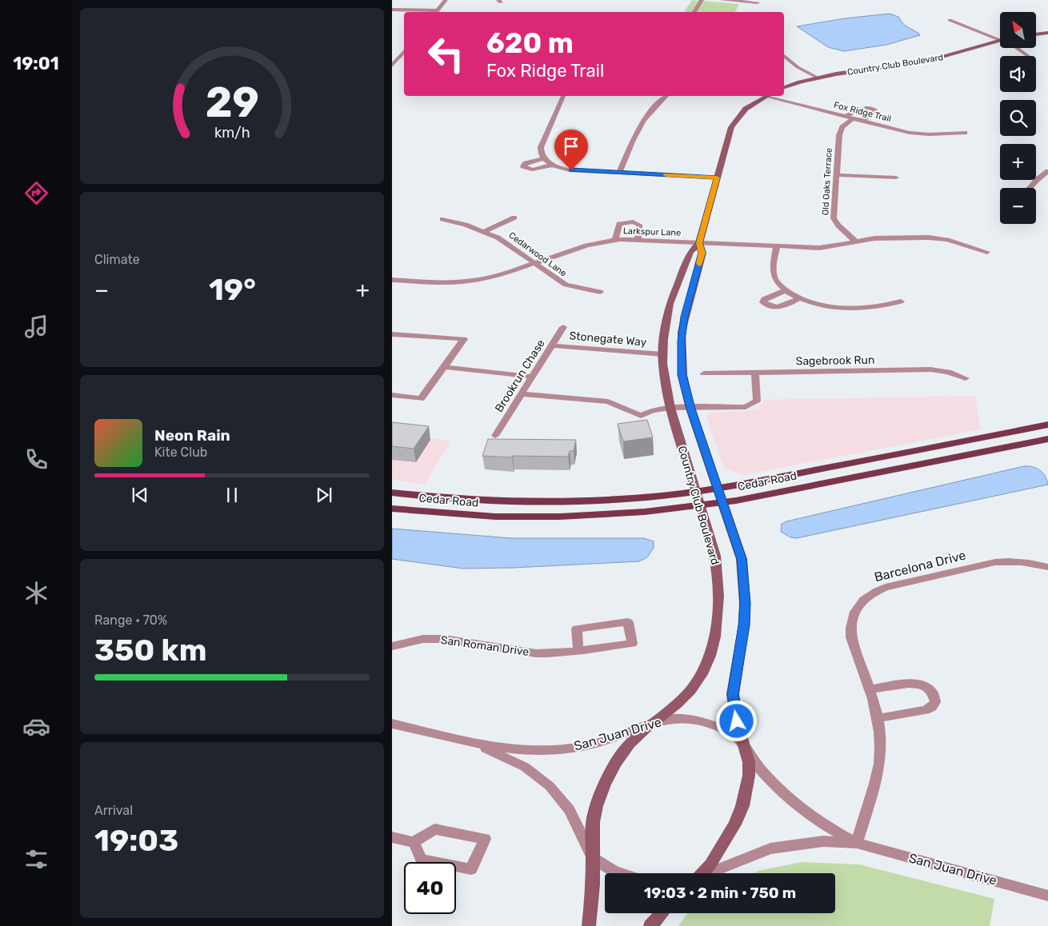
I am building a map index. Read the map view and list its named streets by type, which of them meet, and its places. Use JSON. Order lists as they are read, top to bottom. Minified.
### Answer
{"streets":{"main road":["Cedar Road"],"street":["Country Club Boulevard","Fox Ridge Trail","Old Oaks Terrace","Larkspur Lane","Cedarwood Lane","Stonegate Way","Sagebrook Run","Brookrun Chase","Barcelona Drive","San Roman Drive","San Juan Drive"]},"crossings":[["Country Club Boulevard","Larkspur Lane"],["Country Club Boulevard","Stonegate Way"],["Country Club Boulevard","Cedar Road"],["Country Club Boulevard","San Juan Drive"],["Fox Ridge Trail","Old Oaks Terrace"],["Old Oaks Terrace","Larkspur Lane"],["Larkspur Lane","Cedarwood Lane"],["Stonegate Way","Brookrun Chase"],["Barcelona Drive","San Juan Drive"]],"north":"top left","page":{"tabs":"19:01","map_buttons":["+","−"],"turn":["620 m","Fox Ridge Trail"],"tile":["Climate",["Range · 70%","350 km"],["Arrival","19:03"]],"heat":["−","19°","+"],"song":["Neon Rain","Kite Club"],"limit":"40","trip":"19:03 · 2 min · 750 m","gauge":["29","km/h"]}}
